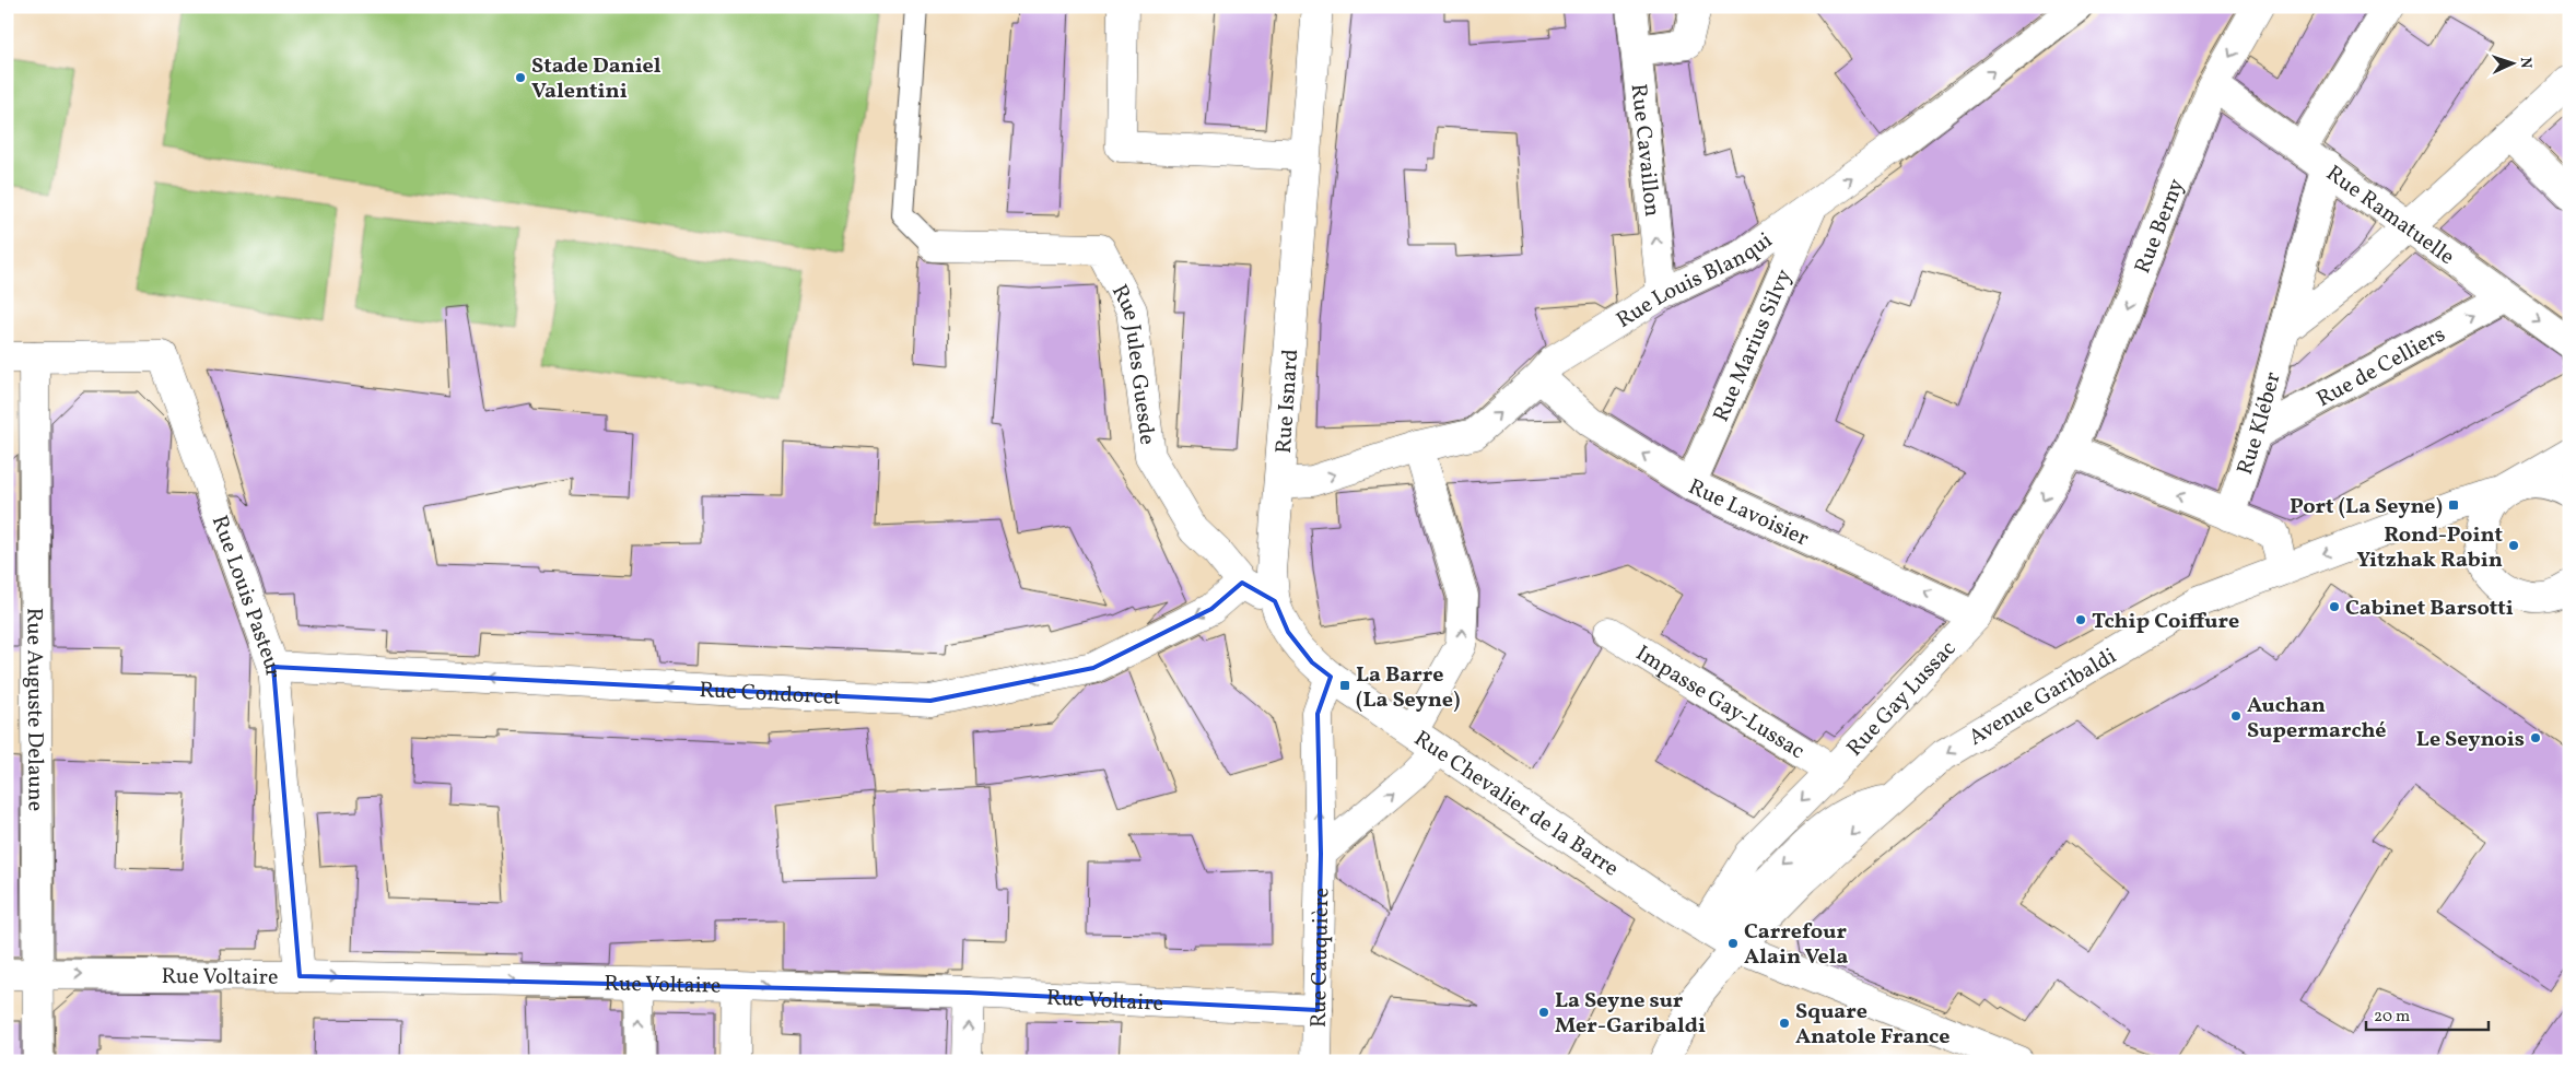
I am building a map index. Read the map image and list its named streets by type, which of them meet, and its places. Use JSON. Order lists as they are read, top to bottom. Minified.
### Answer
{"streets":{"street":["Rue Cavaillon","Rue Ramatuelle","Rue Berny","Rue Louis Blanqui","Rue Marius Silvy","Rue Jules Guesde","Rue de Celliers","Rue Isnard","Rue Kléber","Rue Lavoisier","Rue Louis Pasteur","Rue Condorcet","Avenue Garibaldi","Rue Gay Lussac","Impasse Gay-Lussac","Rue Auguste Delaune","Rue Chevalier de la Barre","Rue Cauquière","Rue Voltaire"]},"crossings":[["Rue Cavaillon","Rue Louis Blanqui"],["Rue Ramatuelle","Rue Berny"],["Rue Ramatuelle","Rue de Celliers"],["Rue Ramatuelle","Rue Kléber"],["Rue Berny","Rue Gay Lussac"],["Rue Louis Blanqui","Rue Marius Silvy"],["Rue Louis Blanqui","Rue Isnard"],["Rue Louis Blanqui","Rue Lavoisier"],["Rue Louis Blanqui","Rue Chevalier de la Barre"],["Rue Marius Silvy","Rue Lavoisier"],["Rue Jules Guesde","Rue Isnard"],["Rue Jules Guesde","Rue Condorcet"],["Rue de Celliers","Rue Kléber"],["Rue Isnard","Rue Chevalier de la Barre"],["Rue Isnard","Rue Cauquière"],["Rue Lavoisier","Rue Gay Lussac"],["Rue Louis Pasteur","Rue Condorcet"],["Rue Louis Pasteur","Rue Auguste Delaune"],["Rue Louis Pasteur","Rue Voltaire"],["Avenue Garibaldi","Rue Gay Lussac"],["Avenue Garibaldi","Rue Chevalier de la Barre"],["Rue Gay Lussac","Impasse Gay-Lussac"],["Rue Gay Lussac","Rue Chevalier de la Barre"],["Rue Auguste Delaune","Rue Voltaire"],["Rue Cauquière","Rue Voltaire"]],"one_way":["Rue Cavaillon","Rue Louis Blanqui","Rue Lavoisier","Rue Condorcet","Avenue Garibaldi","Rue Gay Lussac","Rue Cauquière","Rue Voltaire"],"places":{"other":["Stade Daniel Valentini","Rond-Point Yitzhak Rabin","Cabinet Barsotti","Tchip Coiffure","Auchan Supermarché","Le Seynois","Carrefour Alain Vela","La Seyne sur Mer-Garibaldi","Square Anatole France"],"transit":["Port (La Seyne)","La Barre (La Seyne)"]},"scale_bar":"20 m","north":"right"}
